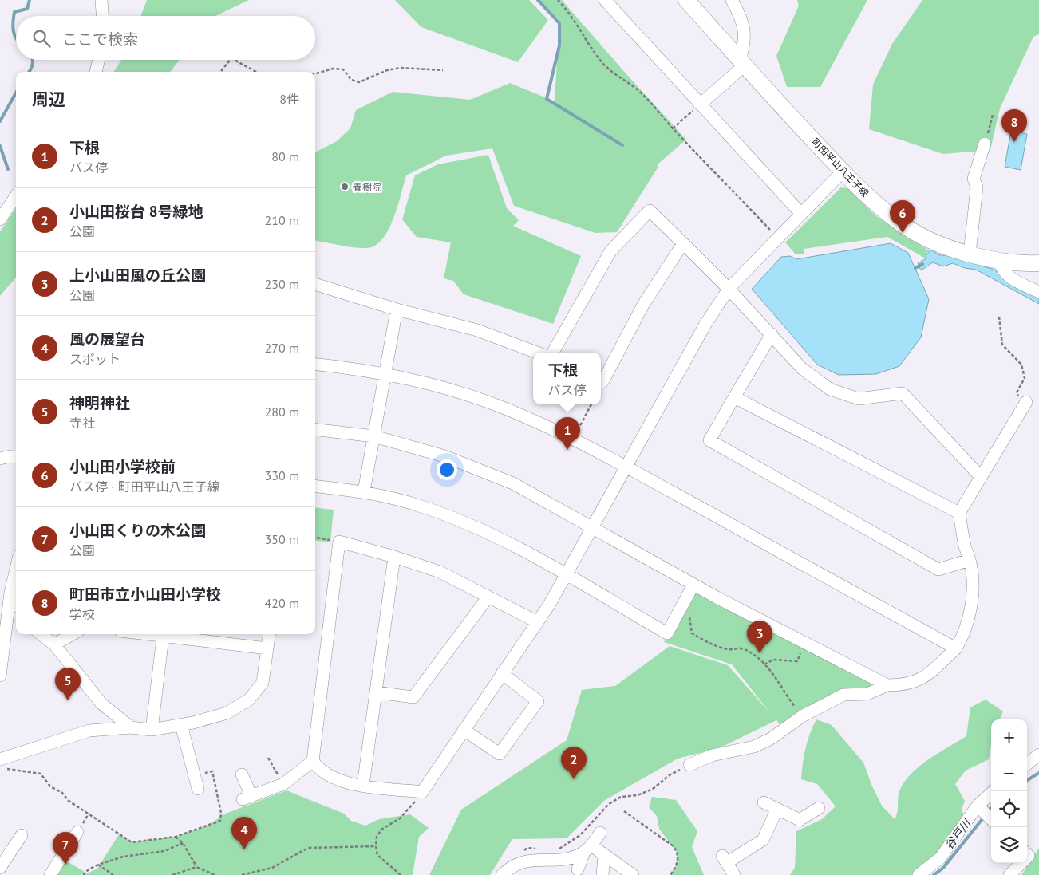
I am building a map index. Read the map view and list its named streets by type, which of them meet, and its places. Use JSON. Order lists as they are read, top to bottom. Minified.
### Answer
{"streets":{"main road":["町田平山八王子線"]},"water":["谷戸川"],"places":["養樹院"],"page":{"search":"ここで検索","heading":["周辺","8件"],"pins":["8","6","1","3","5","2","4","7"],"list":[{"mark":"1","name":"下根","note":"バス停","value":"80 m"},{"mark":"2","name":"小山田桜台 8号緑地","note":"公園","value":"210 m"},{"mark":"3","name":"上小山田風の丘公園","note":"公園","value":"230 m"},{"mark":"4","name":"風の展望台","note":"スポット","value":"270 m"},{"mark":"5","name":"神明神社","note":"寺社","value":"280 m"},{"mark":"6","name":"小山田小学校前","note":"バス停 · 町田平山八王子線","value":"330 m"},{"mark":"7","name":"小山田くりの木公園","note":"公園","value":"350 m"},{"mark":"8","name":"町田市立小山田小学校","note":"学校","value":"420 m"}],"popup":["下根","バス停"],"map_buttons":["+","−"]}}
